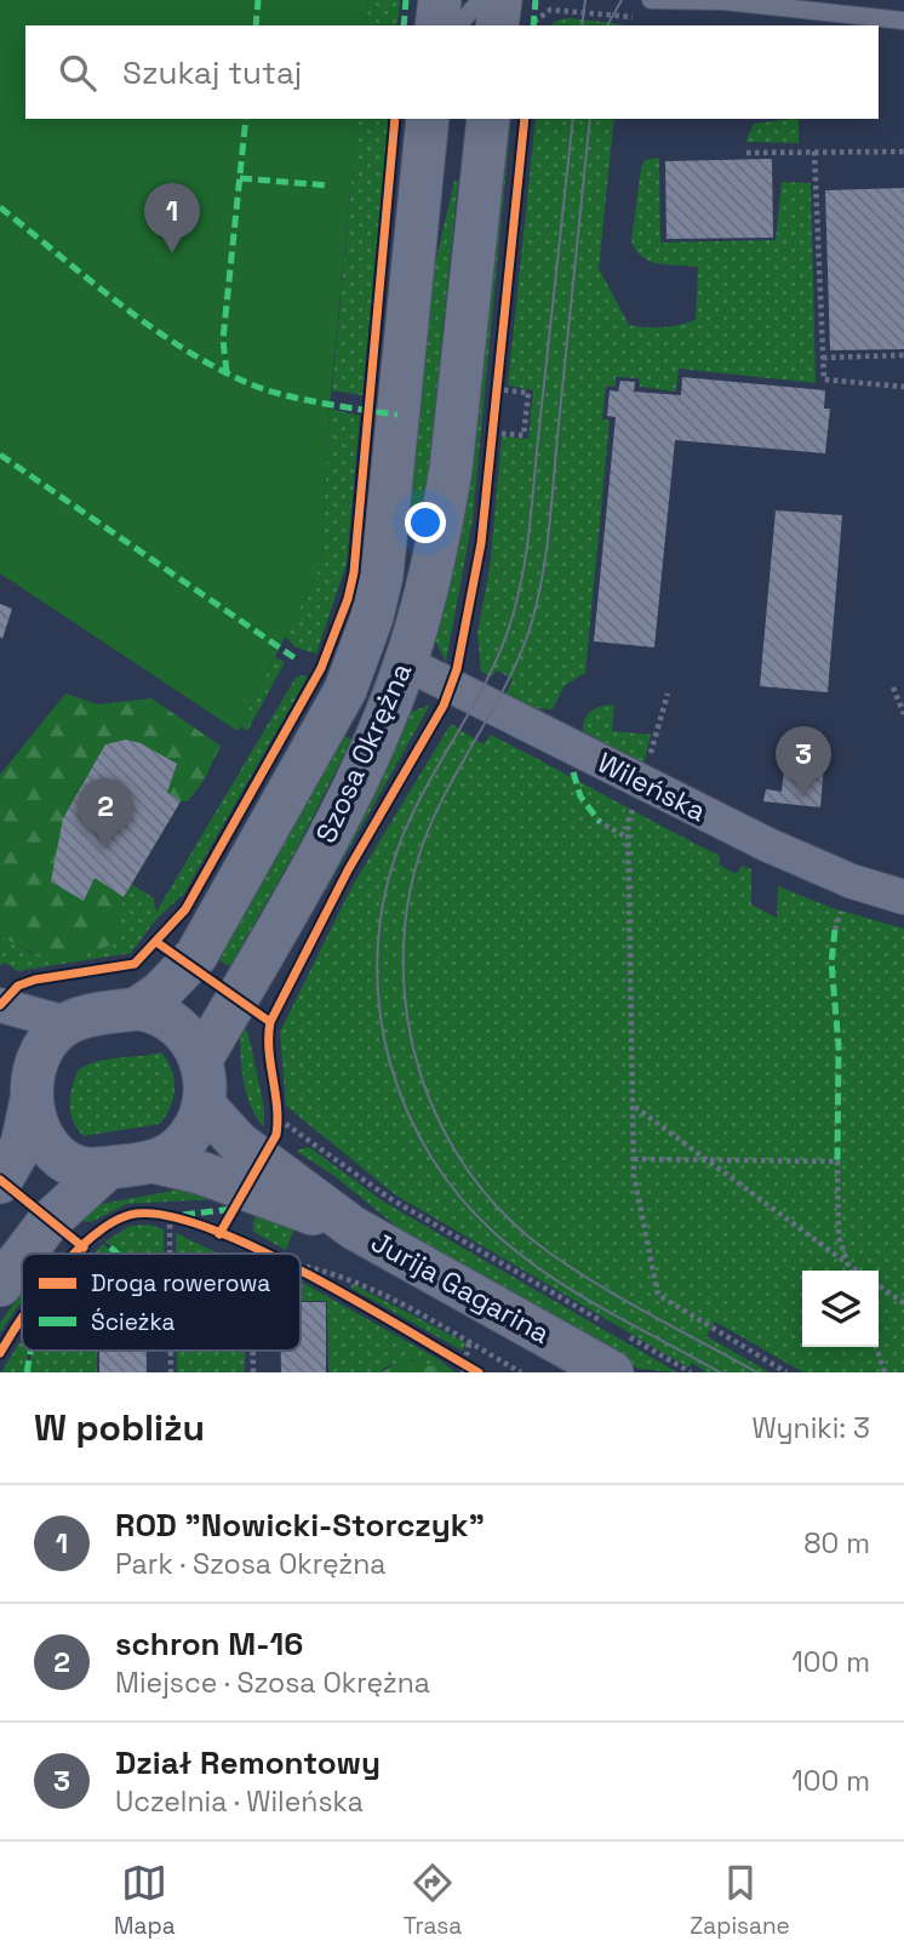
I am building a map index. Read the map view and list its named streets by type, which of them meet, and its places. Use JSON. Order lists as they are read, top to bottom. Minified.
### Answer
{"streets":{"street":["Szosa Okrężna","Wileńska","Jurija Gagarina"]},"crossings":[["Szosa Okrężna","Wileńska"],["Szosa Okrężna","Jurija Gagarina"]],"legend":["Droga rowerowa","Ścieżka"],"page":{"search":"Szukaj tutaj","pins":["1","3","2"],"heading":["W pobliżu","Wyniki: 3"],"list":[{"mark":"1","name":"ROD \"Nowicki-Storczyk\"","note":"Park · Szosa Okrężna","value":"80 m"},{"mark":"2","name":"schron M-16","note":"Miejsce · Szosa Okrężna","value":"100 m"},{"mark":"3","name":"Dział Remontowy","note":"Uczelnia · Wileńska","value":"100 m"}],"nav":["Mapa","Trasa","Zapisane"]}}
